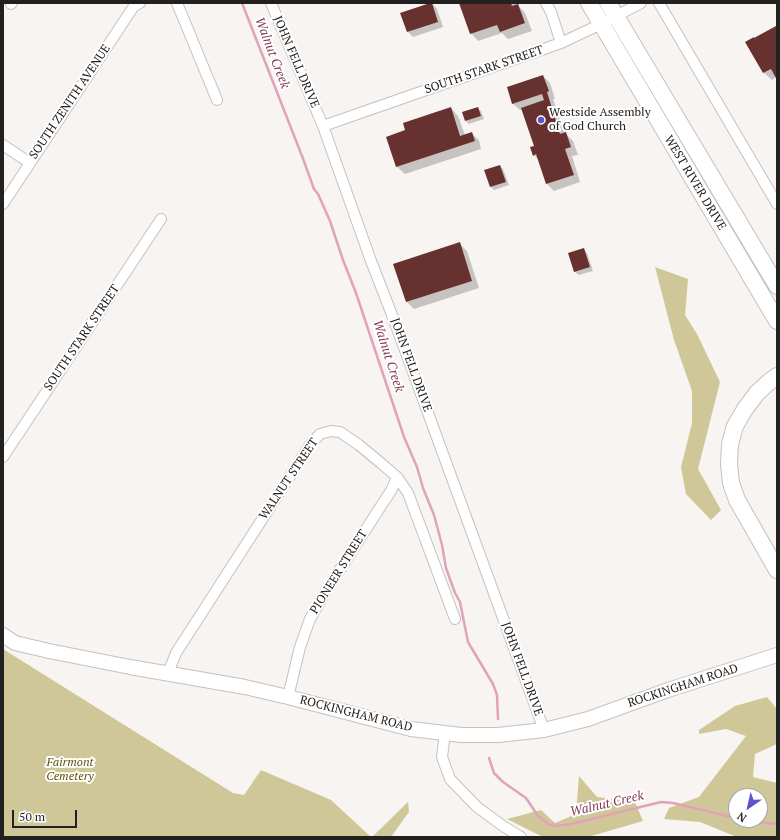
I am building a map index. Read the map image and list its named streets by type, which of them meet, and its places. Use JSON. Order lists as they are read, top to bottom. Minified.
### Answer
{"streets":{"main road":["WEST RIVER DRIVE"],"street":["JOHN FELL DRIVE","SOUTH STARK STREET","SOUTH ZENITH AVENUE","WALNUT STREET","PIONEER STREET","ROCKINGHAM ROAD"]},"crossings":[["JOHN FELL DRIVE","SOUTH STARK STREET"],["JOHN FELL DRIVE","ROCKINGHAM ROAD"],["SOUTH STARK STREET","WEST RIVER DRIVE"],["WALNUT STREET","PIONEER STREET"],["WALNUT STREET","ROCKINGHAM ROAD"],["PIONEER STREET","ROCKINGHAM ROAD"]],"water":["Walnut Creek"],"parks":["Fairmont Cemetery"],"places":["Westside Assembly of God Church"],"scale_bar":"50 m","north":"bottom left"}
